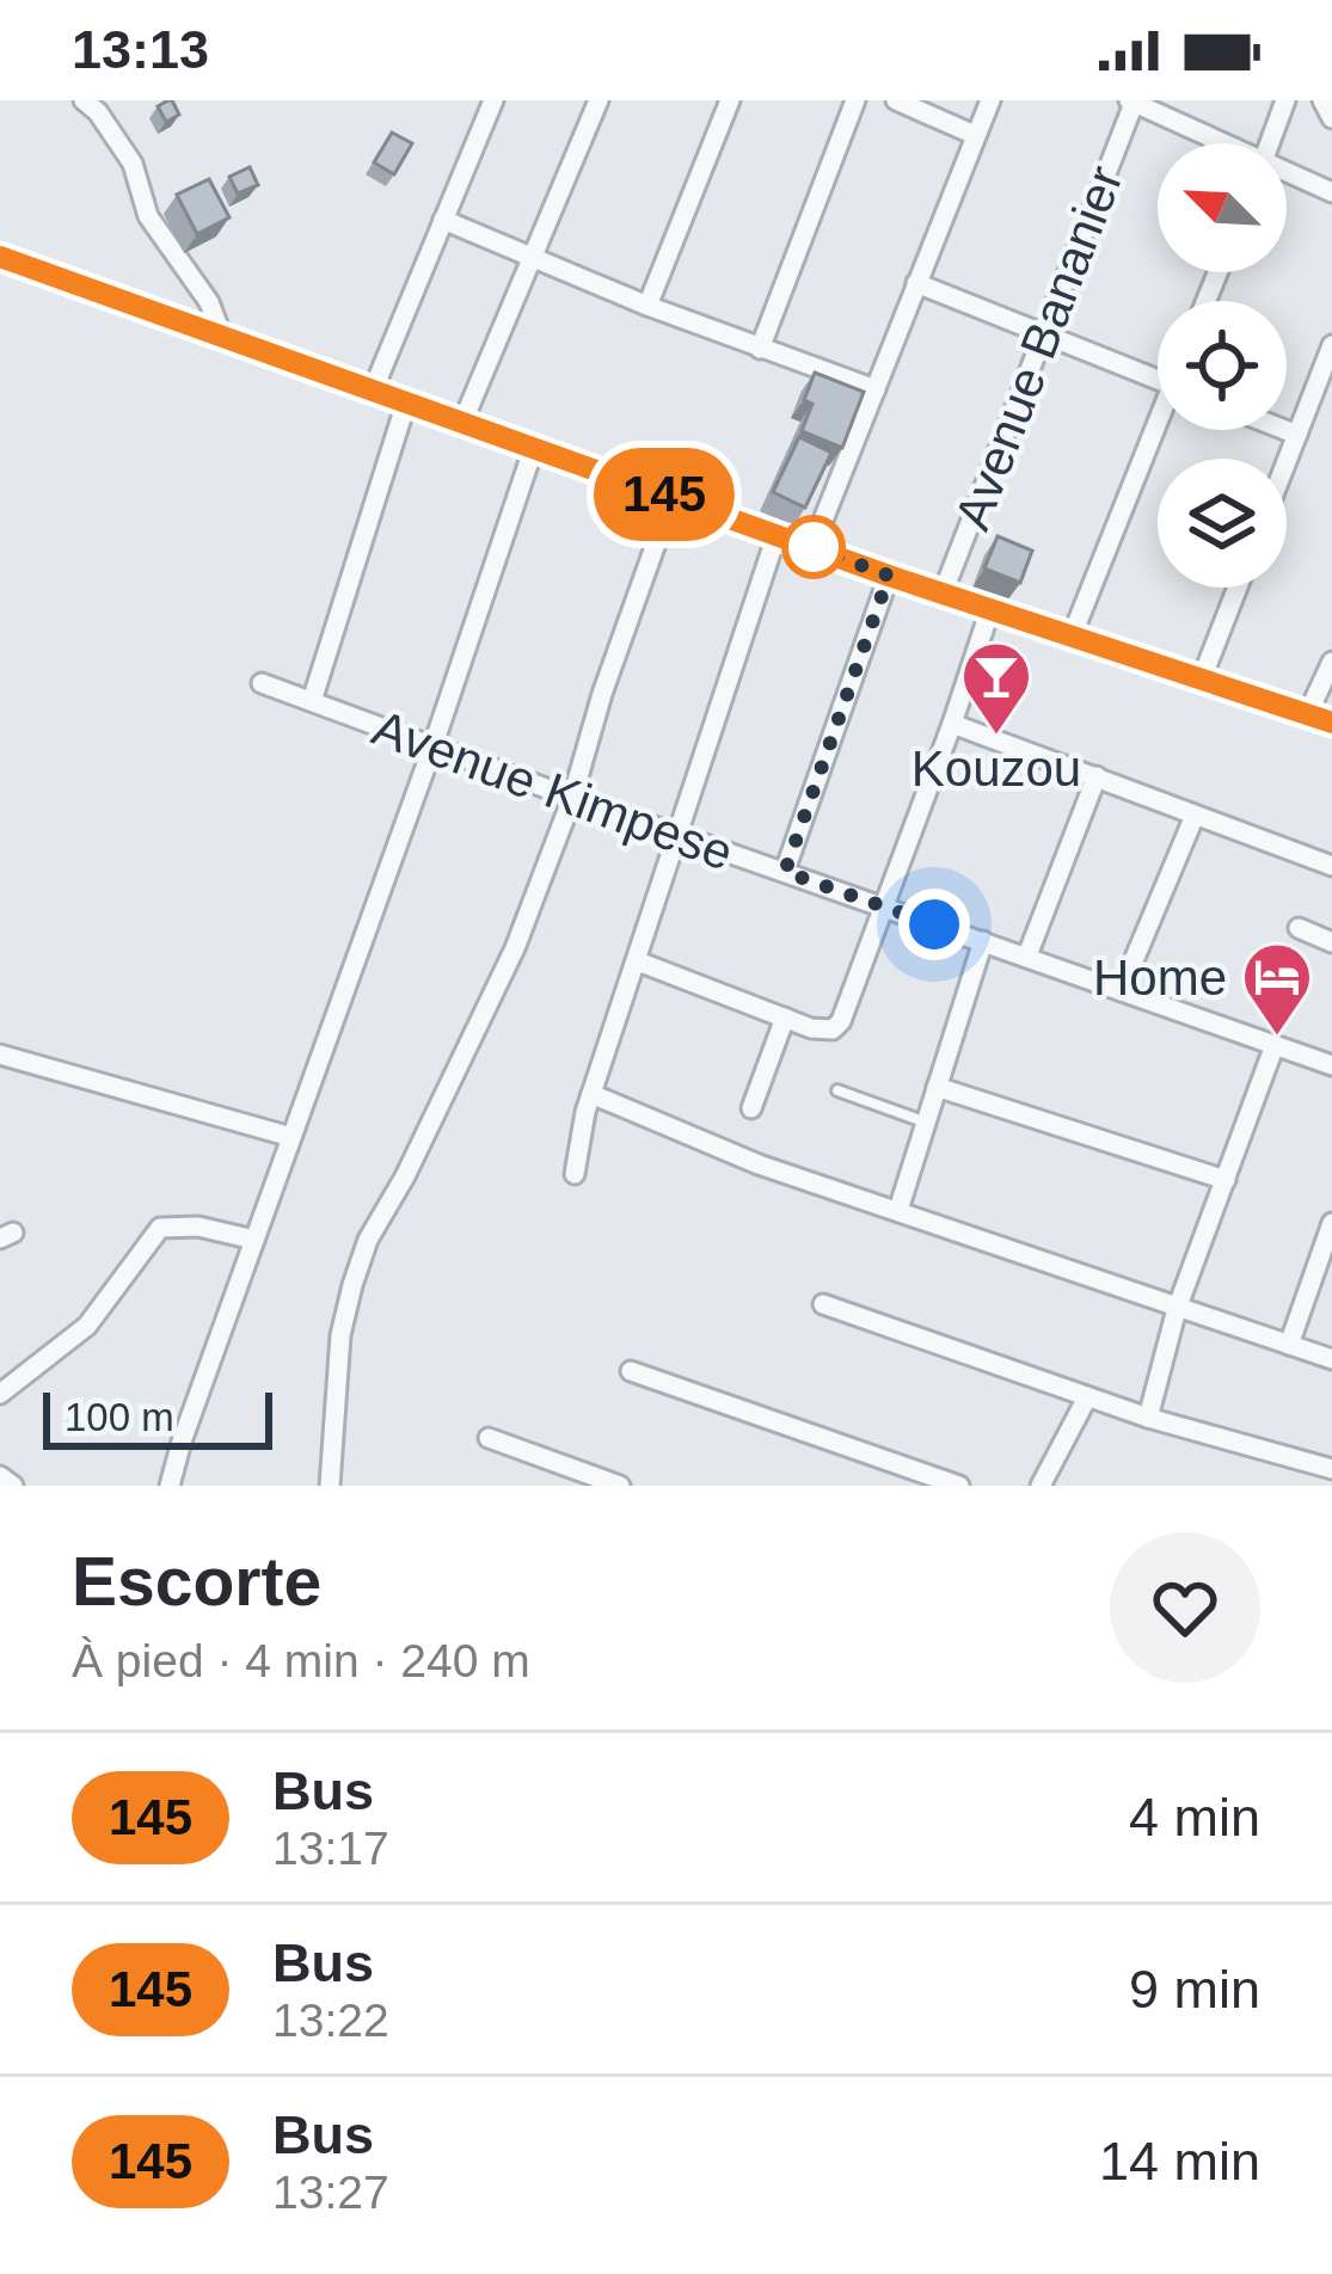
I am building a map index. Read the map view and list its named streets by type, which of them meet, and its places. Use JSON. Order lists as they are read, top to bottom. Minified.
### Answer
{"streets":{"street":["Avenue Bananier","Avenue Kimpese"]},"places":{"bar":["Kouzou"],"hotel":["Home"]},"lines":["bus line 145"],"scale_bar":"100 m","north":"top left","page":{"status":"13:13","on_map":"145","scale":"100 m","heading":["Escorte","À pied · 4 min · 240 m"],"list":[{"mark":"145","name":"Bus","note":"13:17","value":"4 min"},{"mark":"145","name":"Bus","note":"13:22","value":"9 min"},{"mark":"145","name":"Bus","note":"13:27","value":"14 min"}]}}
